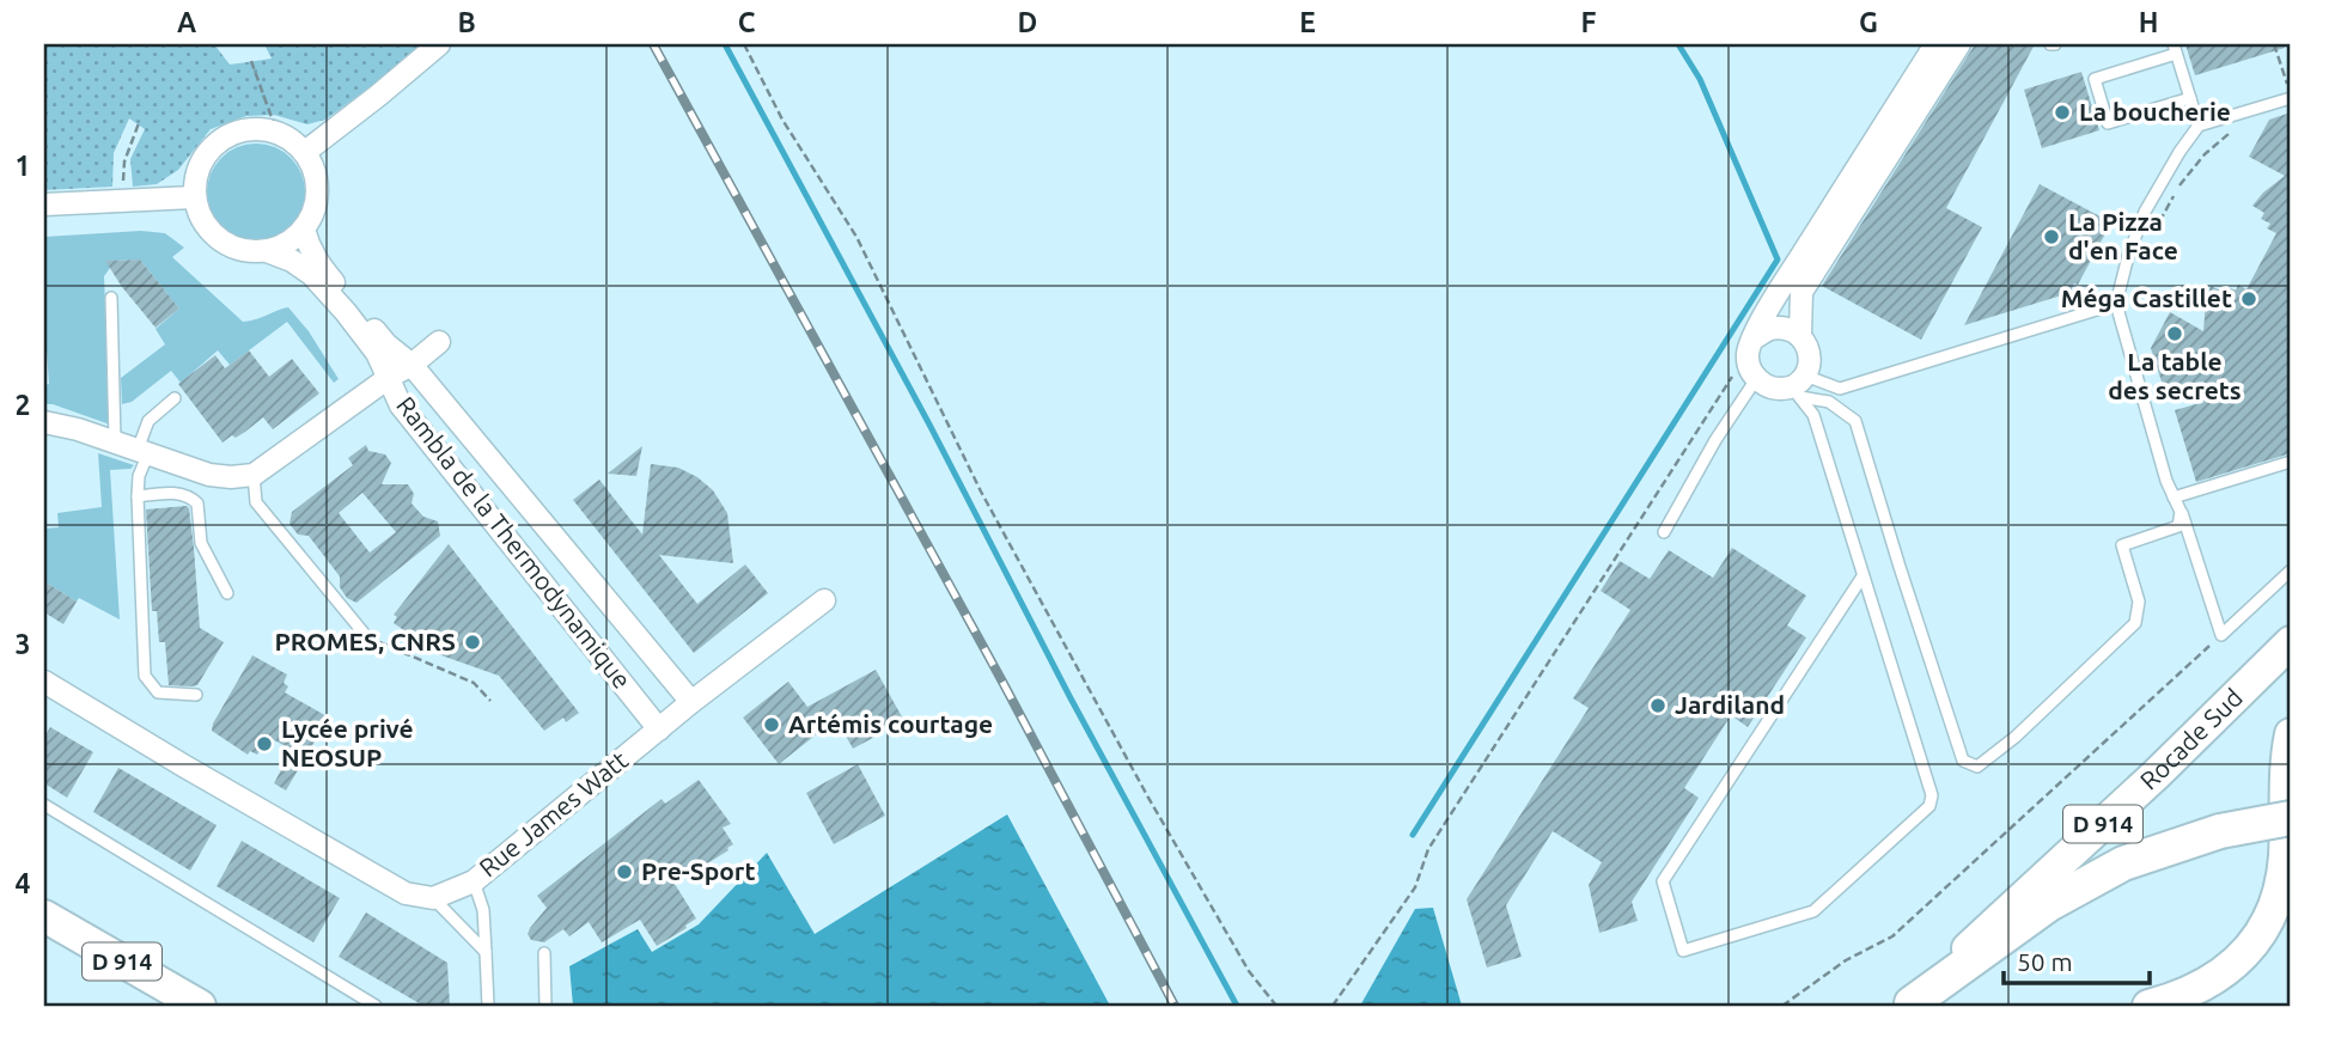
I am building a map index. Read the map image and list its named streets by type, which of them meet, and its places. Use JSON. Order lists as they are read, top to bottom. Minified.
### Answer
{"streets":{"highway":["D 914"],"main road":["Rocade Sud"],"street":["Rambla de la Thermodynamique","Rue James Watt"]},"crossings":[["Rambla de la Thermodynamique","Rue James Watt"],["Rocade Sud","D 914"]],"places":["La boucherie","La Pizza d'en Face","Méga Castillet","La table des secrets","PROMES, CNRS","Jardiland","Artémis courtage","Lycée privé NEOSUP","Pre-Sport"],"scale_bar":"50 m","grid":{"columns":["A","B","C","D","E","F","G","H"],"rows":["1","2","3","4"]}}
